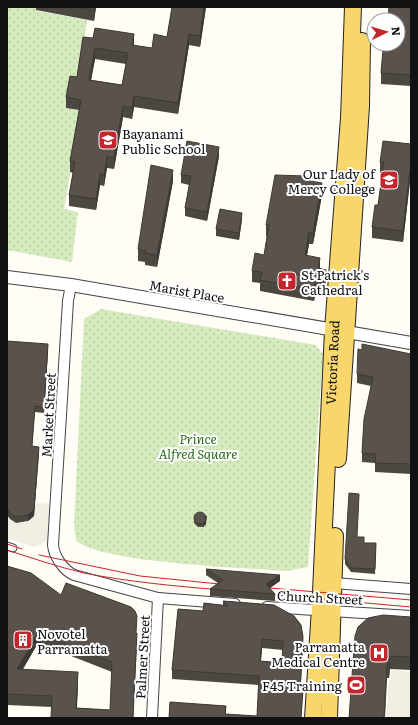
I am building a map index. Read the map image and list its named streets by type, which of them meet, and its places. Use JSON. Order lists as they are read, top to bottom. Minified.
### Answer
{"streets":{"main road":["Victoria Road"],"street":["Marist Place","Market Street","Church Street","Palmer Street"]},"crossings":[["Marist Place","Victoria Road"],["Marist Place","Market Street"],["Victoria Road","Church Street"],["Market Street","Church Street"],["Church Street","Palmer Street"]],"parks":["Prince Alfred Square"],"places":{"school or university":["Bayanami Public School","Our Lady of Mercy College"],"church":["St Patrick's Cathedral"],"building":["Novotel Parramatta"],"hospital":["Parramatta Medical Centre"],"sports":["F45 Training"]},"north":"right"}
